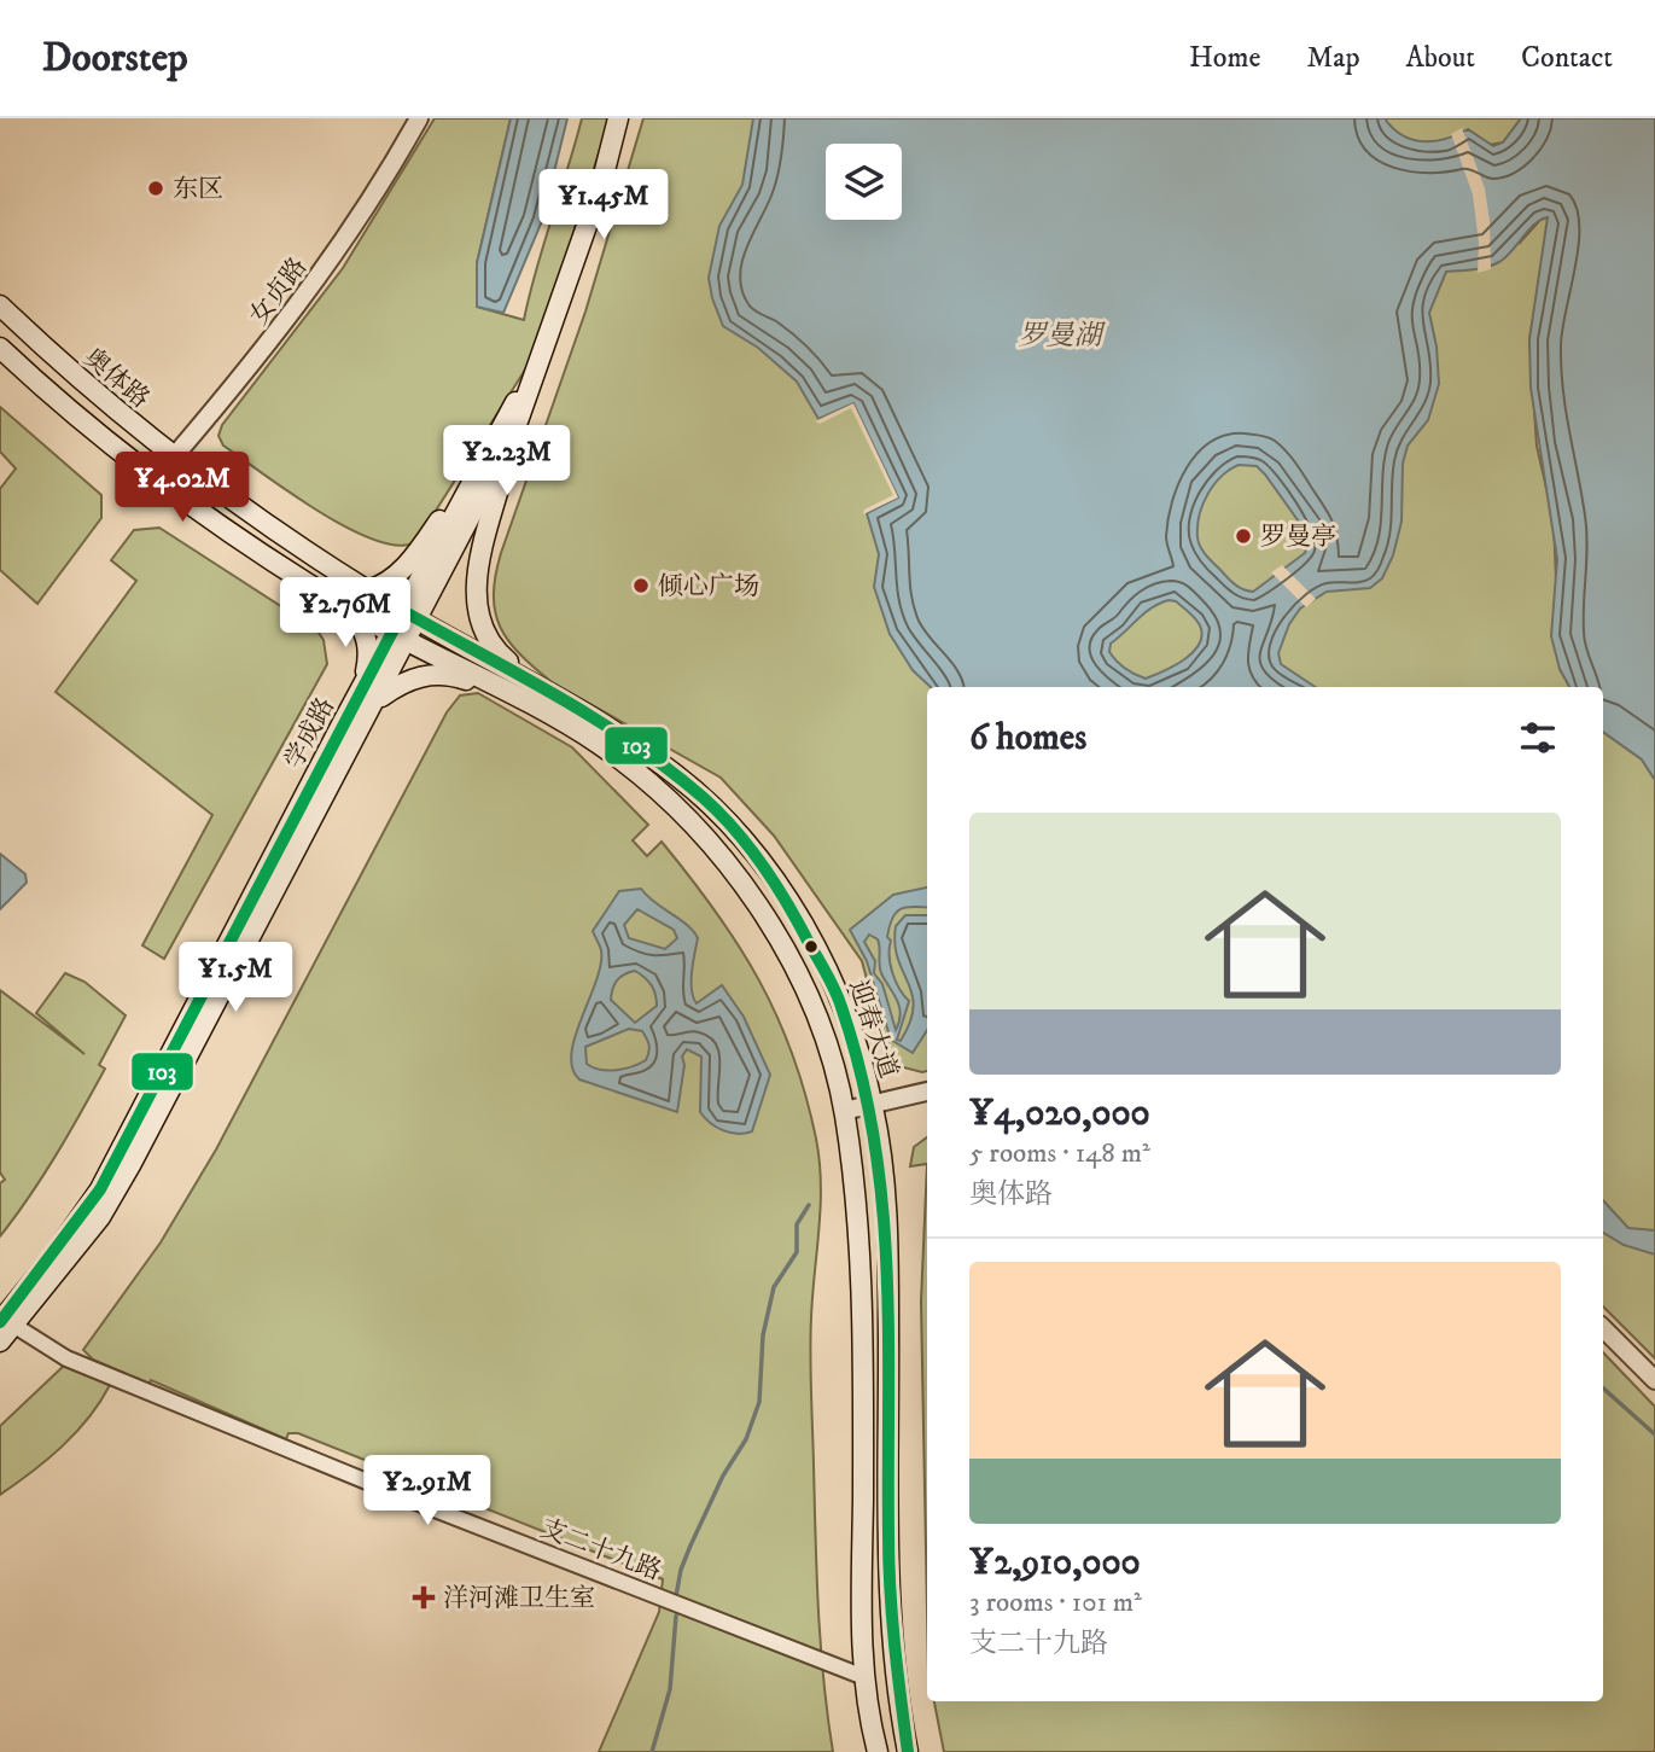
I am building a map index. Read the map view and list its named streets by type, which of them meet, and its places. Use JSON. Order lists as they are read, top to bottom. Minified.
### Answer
{"streets":{"main road":["奥体路","学成路","迎春大道"],"street":["女贞路","支二十九路"]},"crossings":[["女贞路","奥体路"],["奥体路","学成路"],["奥体路","迎春大道"],["学成路","迎春大道"],["学成路","支二十九路"],["迎春大道","支二十九路"]],"water":["罗曼湖"],"places":{"other":["东区","罗曼亭","倾心广场"],"health":["洋河滩卫生室"]},"lines":["transit line 103"],"page":{"header":"Doorstep","nav":["Home","Map","About","Contact"],"price":["¥1.45M","¥2.23M","¥4.02M","¥2.76M","¥1.5M","¥2.91M"],"heading":"6 homes","list":[{"name":"¥4,020,000","note":"5 rooms · 148 m² · 奥体路"},{"name":"¥2,910,000","note":"3 rooms · 101 m² · 支二十九路"}]}}
